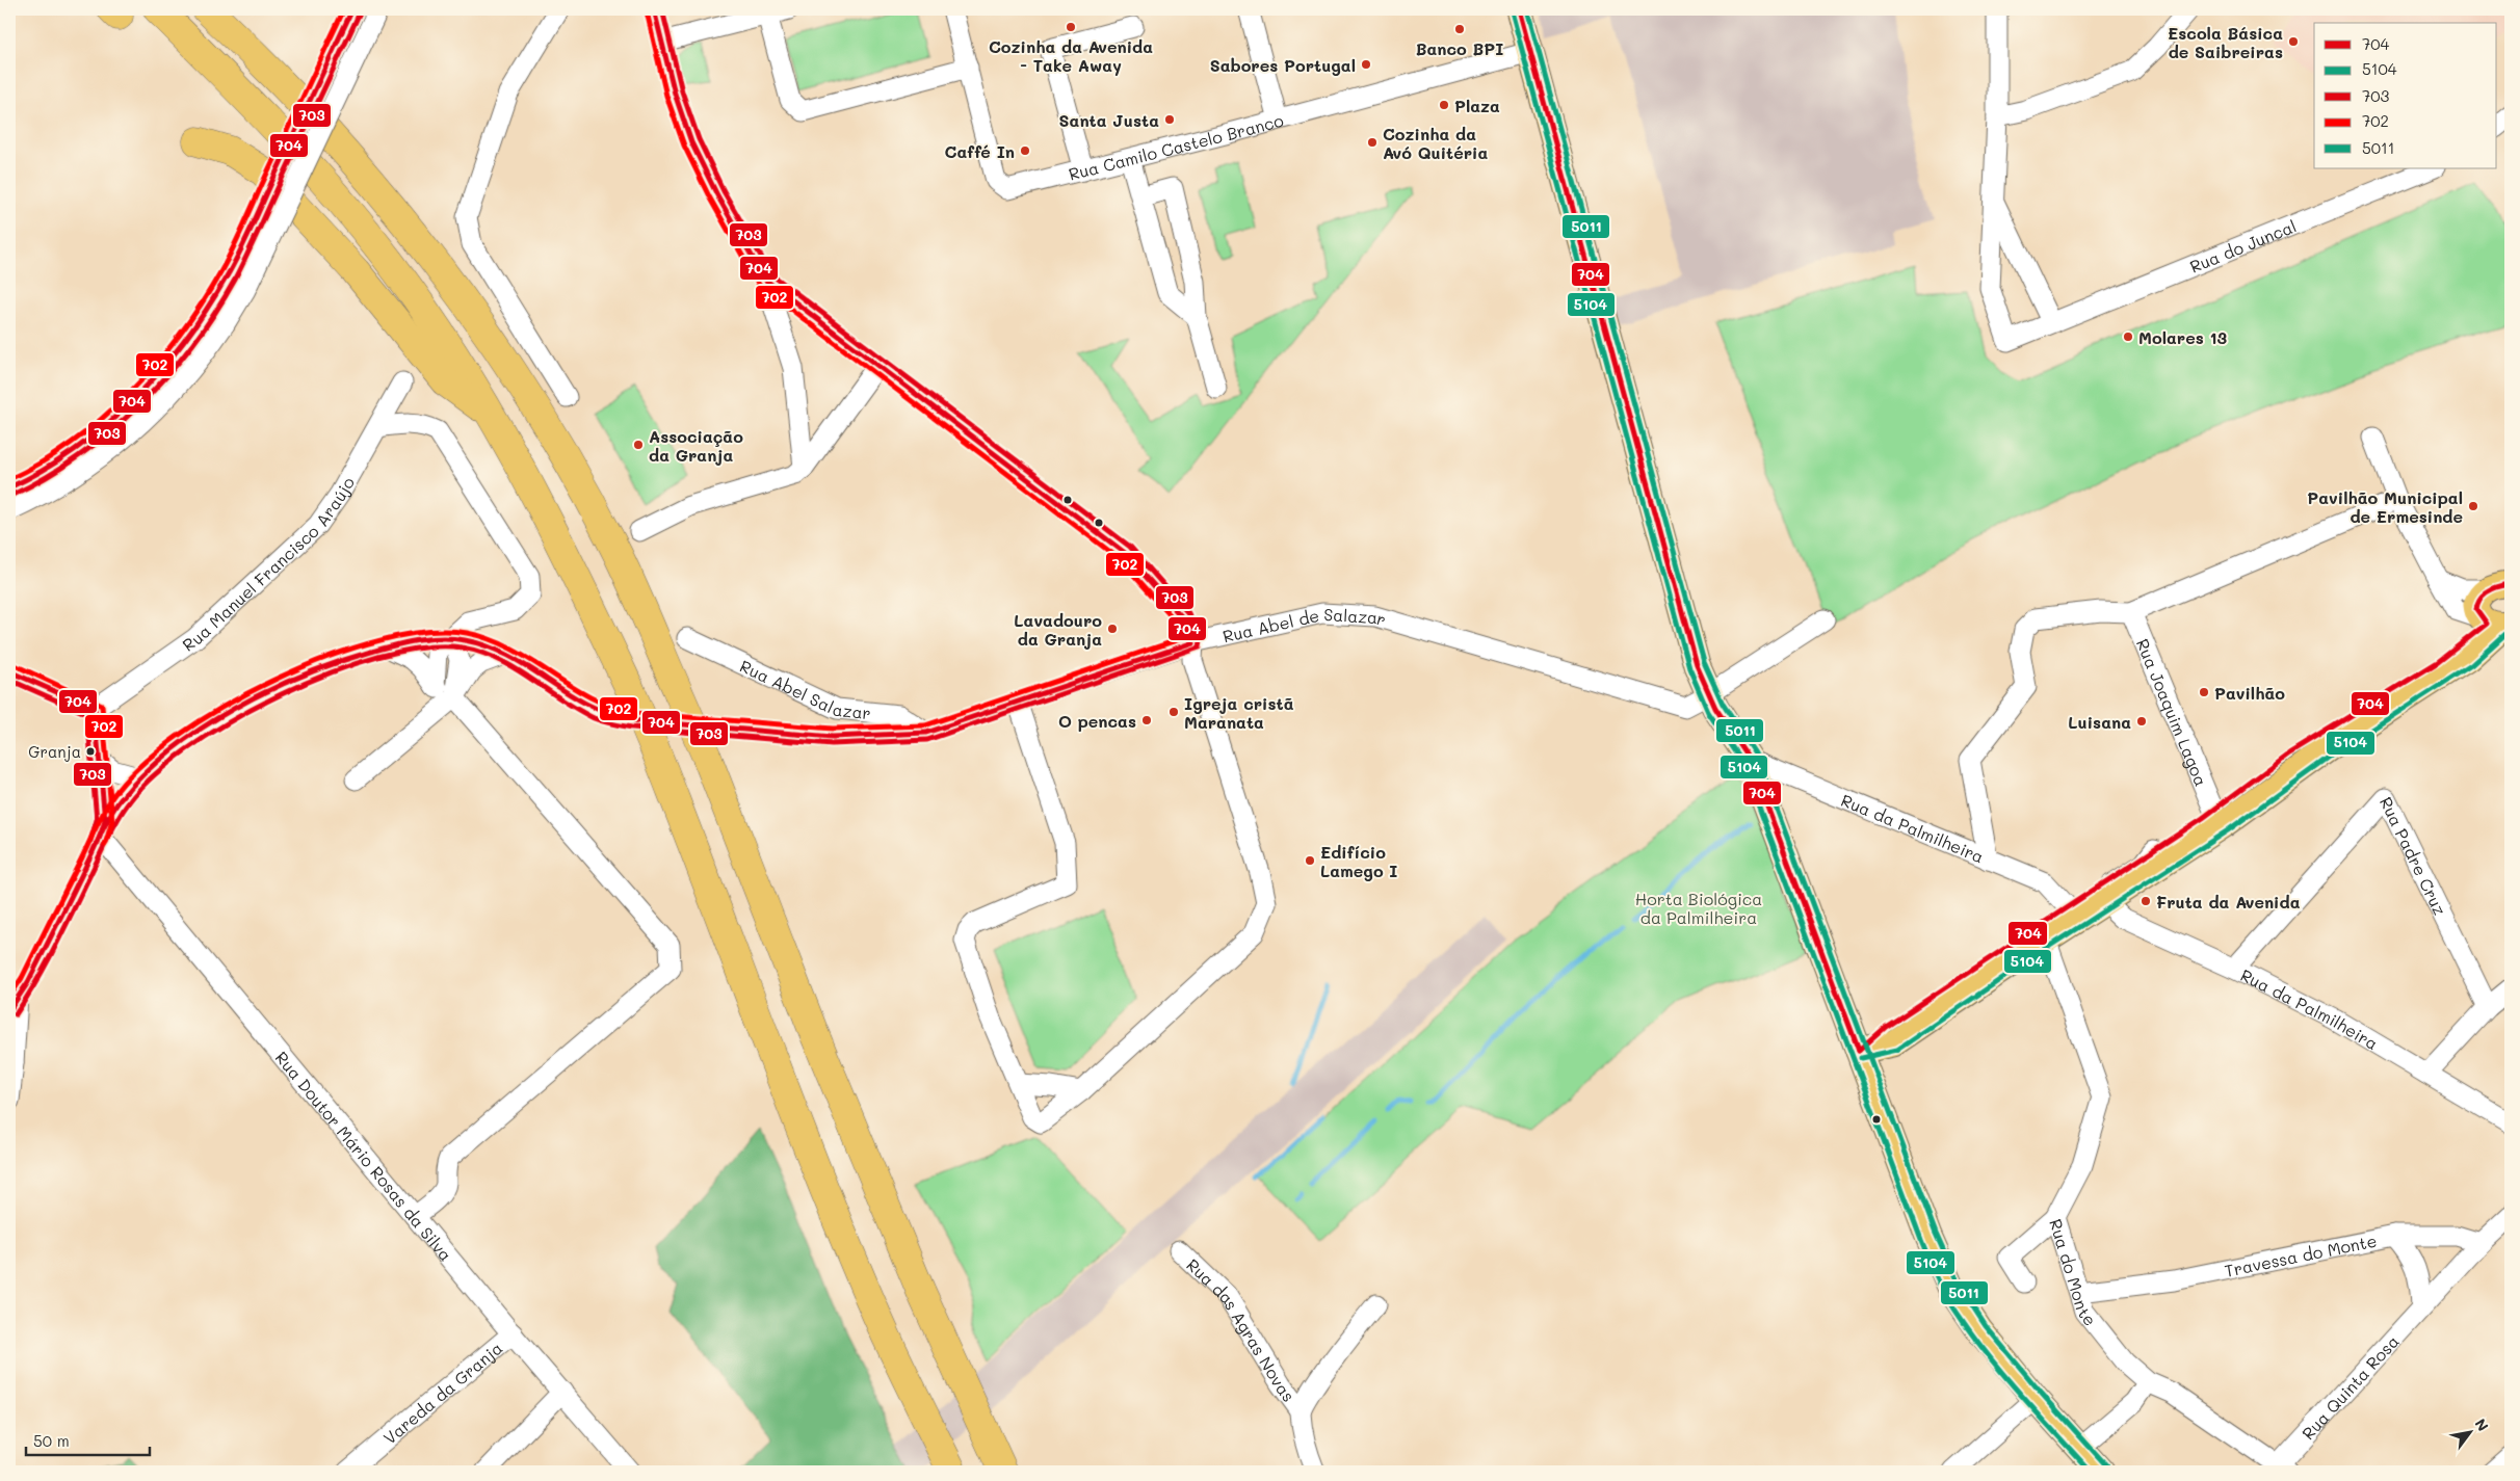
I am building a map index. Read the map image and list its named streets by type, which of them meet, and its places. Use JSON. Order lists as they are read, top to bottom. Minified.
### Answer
{"streets":{"street":["Rua Camilo Castelo Branco","Rua do Juncal","Rua Manuel Francisco Araújo","Rua Abel de Salazar","Rua Abel Salazar","Rua Joaquim Lagoa","Rua da Palmilheira","Rua Padre Cruz","Rua Doutor Mário Rosas da Silva","Travessa do Monte","Rua do Monte","Rua das Agras Novas","Rua Quinta Rosa","Vareda da Granja"]},"crossings":[["Rua Abel de Salazar","Rua Abel Salazar"],["Rua Abel de Salazar","Rua Doutor Mário Rosas da Silva"],["Rua da Palmilheira","Rua Padre Cruz"],["Rua Doutor Mário Rosas da Silva","Vareda da Granja"],["Travessa do Monte","Rua do Monte"],["Travessa do Monte","Rua Quinta Rosa"],["Rua do Monte","Rua Quinta Rosa"]],"parks":["Horta Biológica da Palmilheira"],"places":["Cozinha da Avenida - Take Away","Banco BPI","Escola Básica de Saibreiras","Sabores Portugal","Plaza","Santa Justa","Cozinha da Avó Quitéria","Caffé In","Molares 13","Associação da Granja","Pavilhão Municipal de Ermesinde","Lavadouro da Granja","Pavilhão","Igreja cristã Maranata","O pencas","Luisana","Granja","Edifício Lamego I","Fruta da Avenida"],"lines":["transit line 704","transit line 703","transit line 702","transit line 5011","transit line 5104"],"legend":["704","5104","703","702","5011"],"scale_bar":"50 m","north":"top right"}
